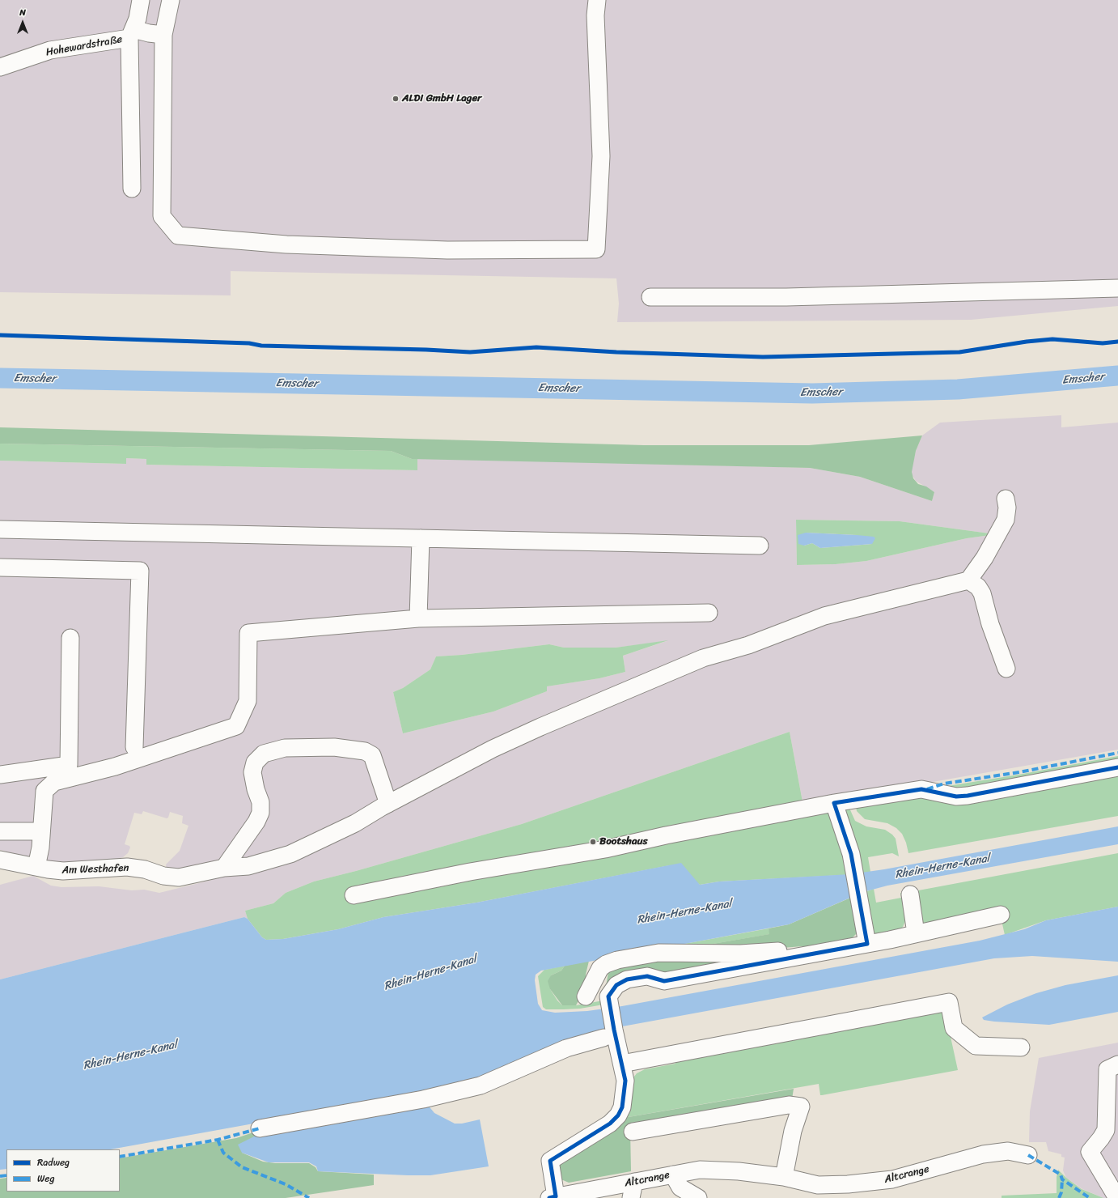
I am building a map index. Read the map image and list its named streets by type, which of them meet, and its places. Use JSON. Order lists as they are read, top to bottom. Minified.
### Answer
{"streets":{"street":["Hohewardstraße","Am Westhafen","Altcrange"]},"water":["Emscher","Rhein-Herne-Kanal"],"places":["ALDI GmbH Lager","Bootshaus"],"legend":["Radweg","Weg"],"north":"top"}
